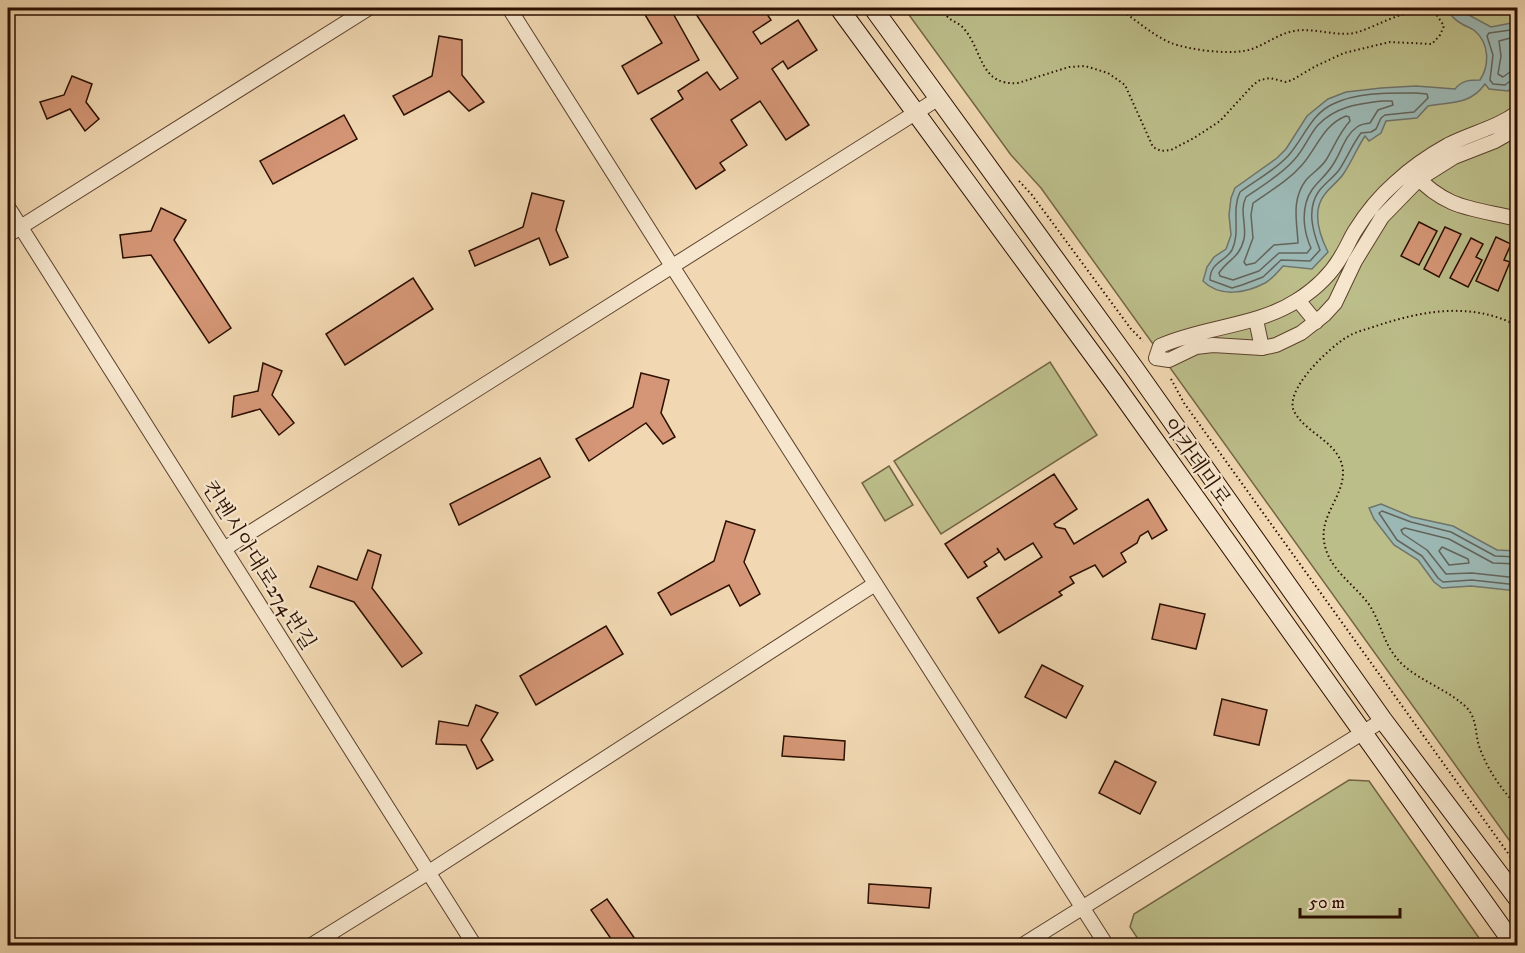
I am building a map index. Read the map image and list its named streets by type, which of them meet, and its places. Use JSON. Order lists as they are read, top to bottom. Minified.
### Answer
{"streets":{"main road":["아카데미로"],"street":["컨벤시아대로274번길"]},"scale_bar":"50 m"}
